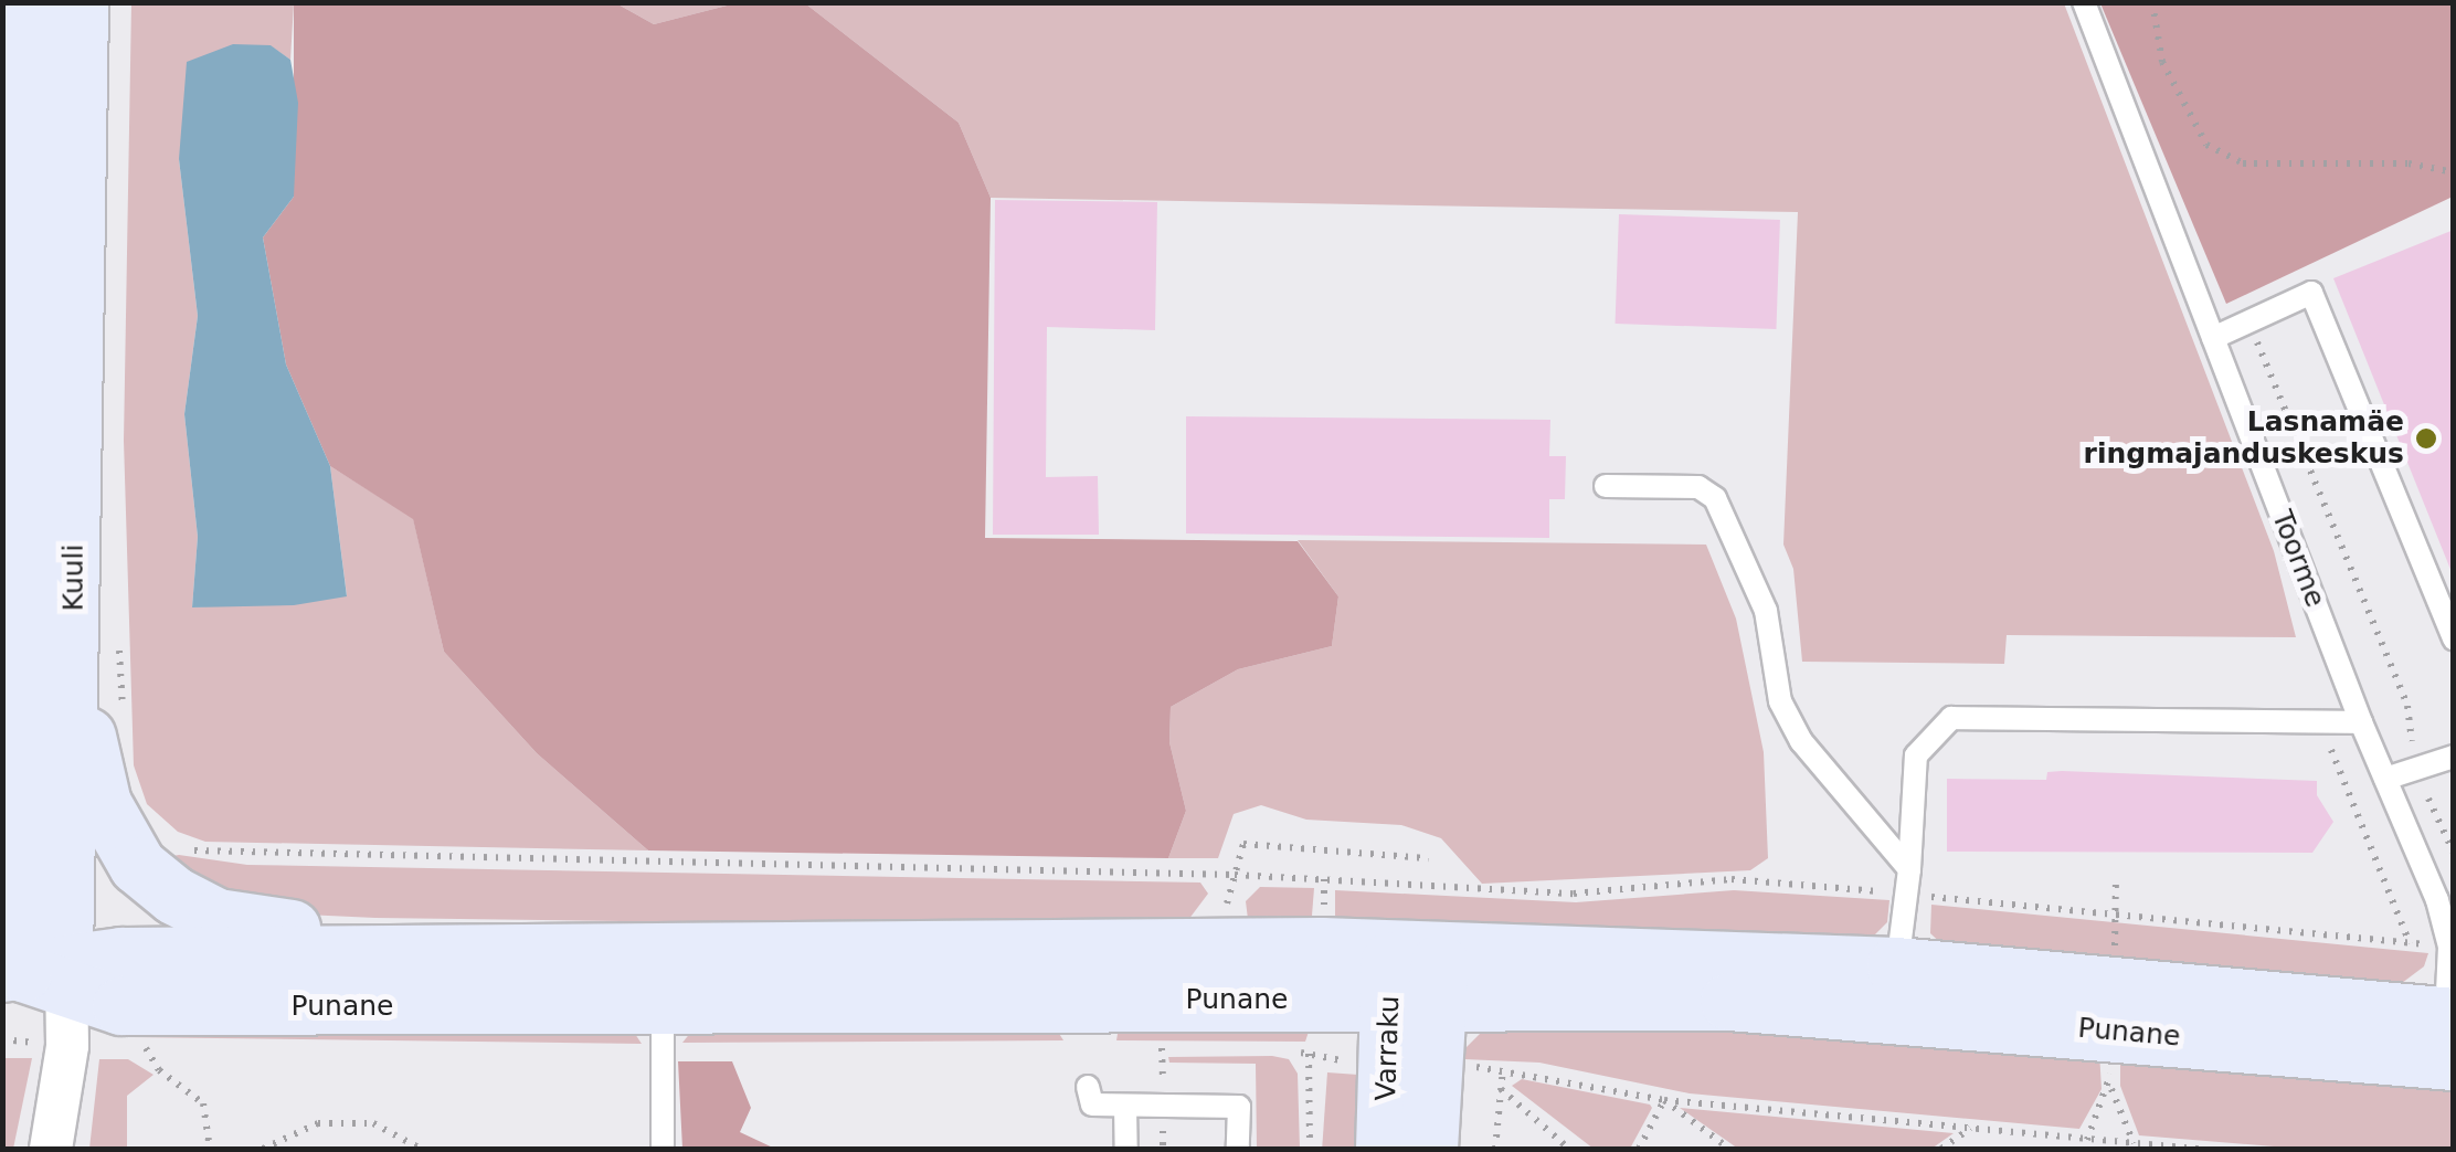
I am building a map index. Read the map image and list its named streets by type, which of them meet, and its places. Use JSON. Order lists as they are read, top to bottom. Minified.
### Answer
{"streets":{"main road":["Kuuli","Punane","Varraku"],"lane":["Toorme"]},"crossings":[["Toorme","Punane"],["Kuuli","Punane"],["Punane","Varraku"]],"places":["Lasnamäe ringmajanduskeskus"]}
